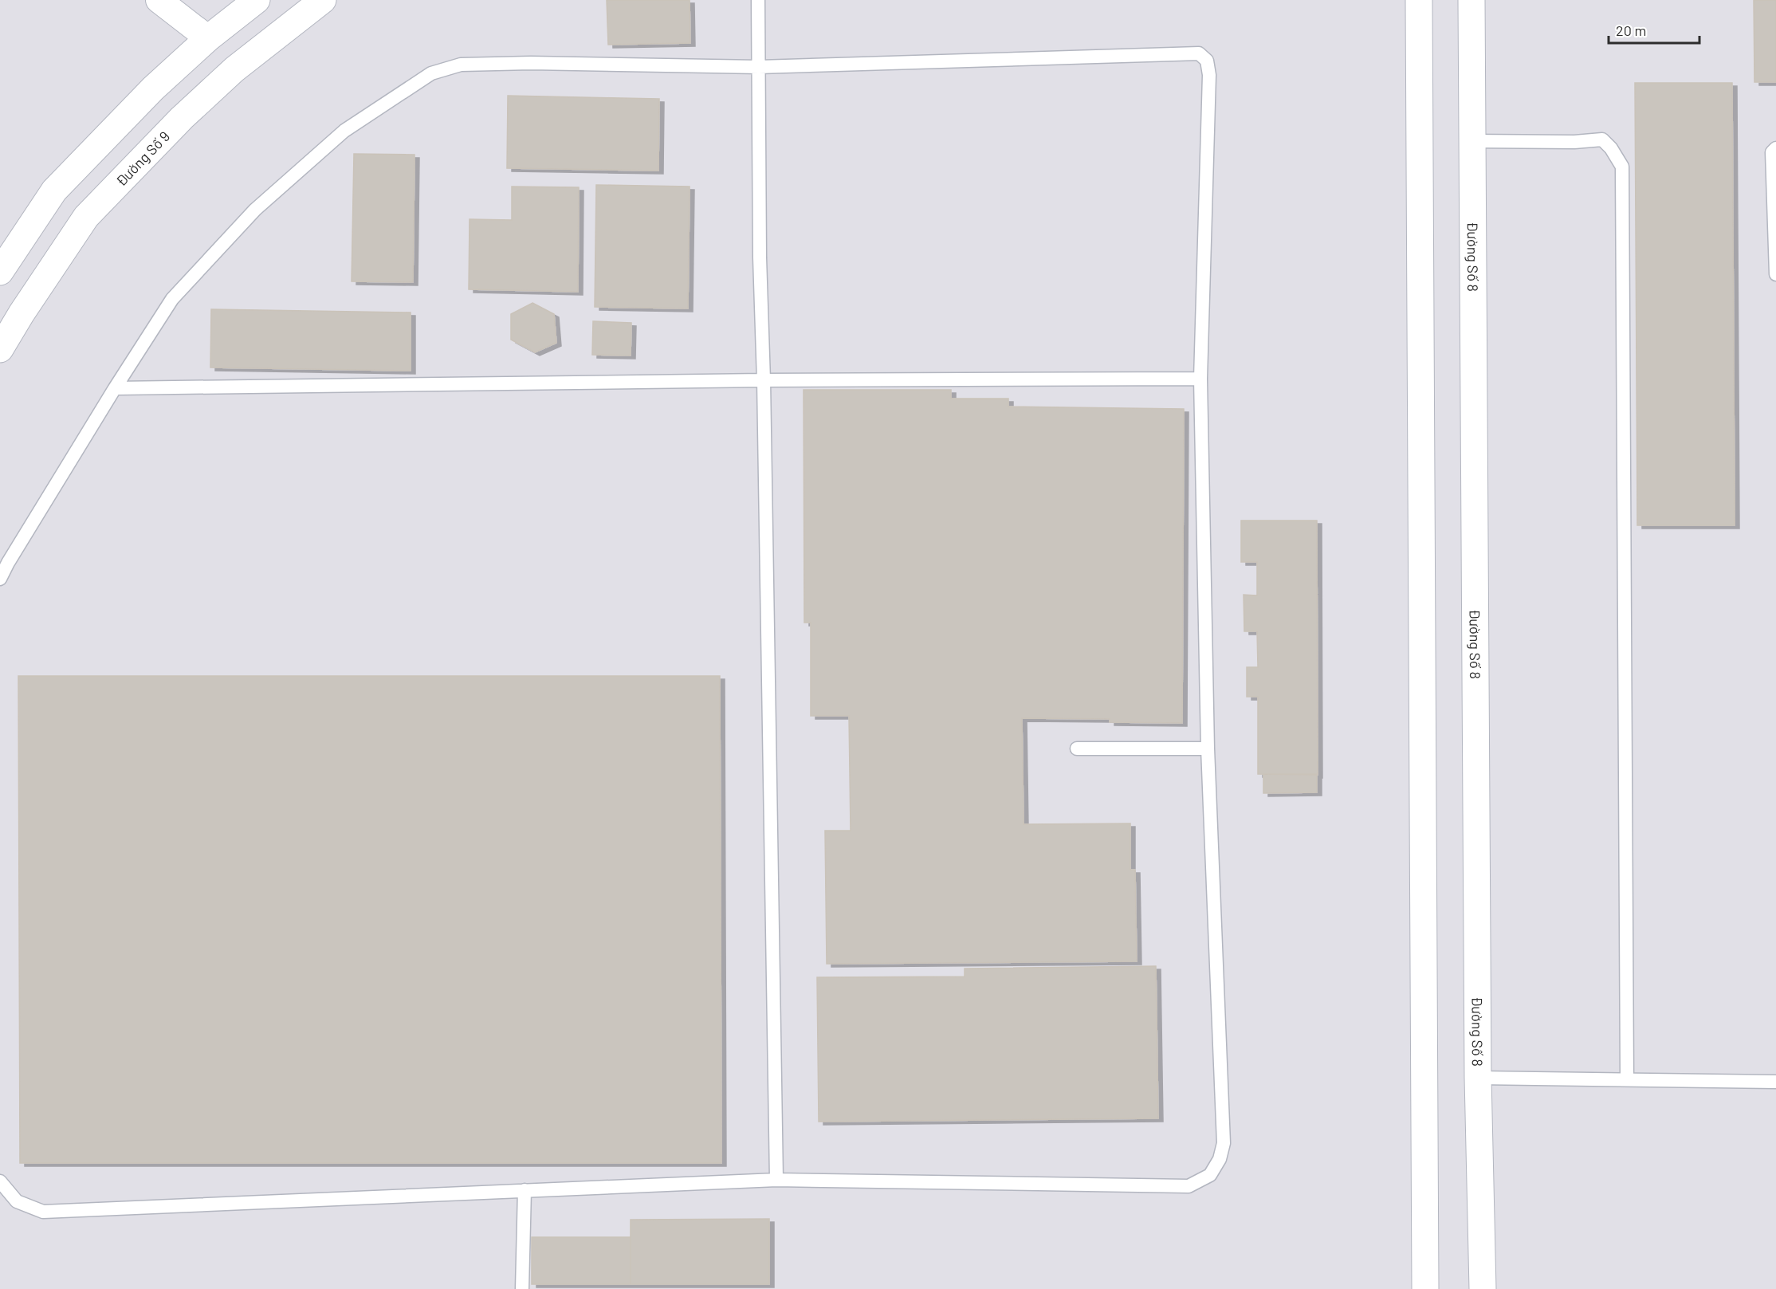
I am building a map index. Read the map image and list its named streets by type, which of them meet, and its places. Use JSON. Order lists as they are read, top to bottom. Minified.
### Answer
{"streets":{"street":["Đường Số 9","Đường Số 8"]},"scale_bar":"20 m"}
